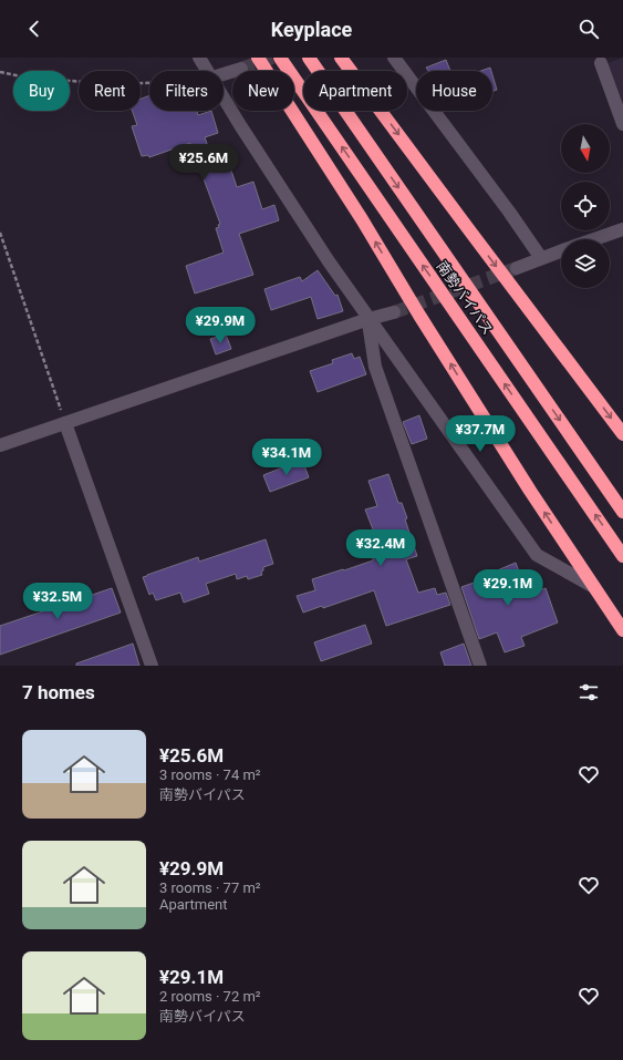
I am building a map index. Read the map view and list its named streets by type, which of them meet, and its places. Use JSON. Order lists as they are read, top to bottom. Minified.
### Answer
{"streets":{"highway":["南勢バイパス"]},"north":"bottom","page":{"header":"Keyplace","chip":["Buy","Rent","Filters","New","Apartment","House"],"price":["¥25.6M","¥29.9M","¥37.7M","¥34.1M","¥32.4M","¥29.1M","¥32.5M"],"heading":"7 homes","list":[{"name":"¥25.6M","note":"3 rooms · 74 m² · 南勢バイパス"},{"name":"¥29.9M","note":"3 rooms · 77 m² · Apartment"},{"name":"¥29.1M","note":"2 rooms · 72 m² · 南勢バイパス"}]}}
